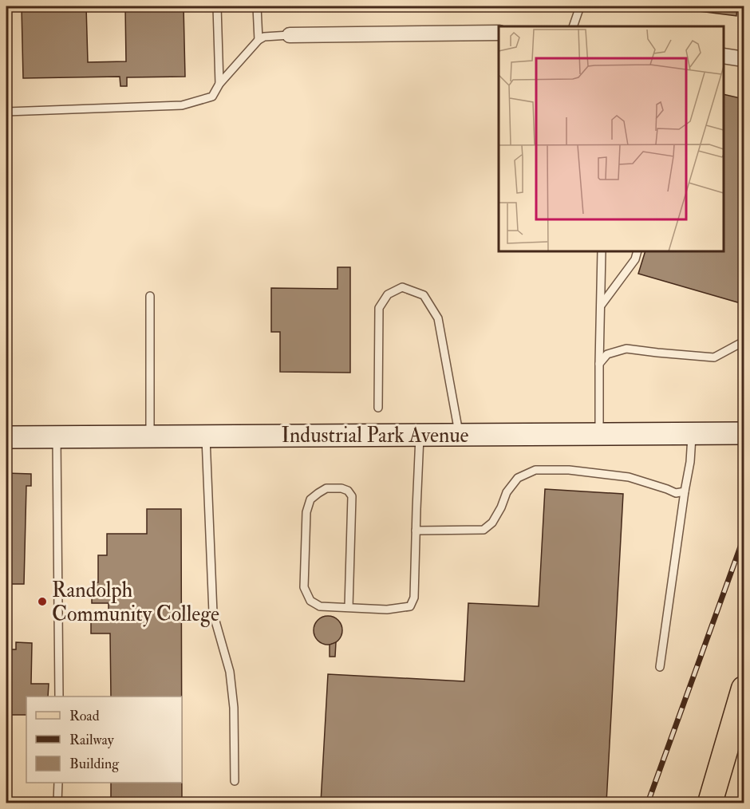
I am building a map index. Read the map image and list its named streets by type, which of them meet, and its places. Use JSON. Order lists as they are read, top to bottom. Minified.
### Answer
{"streets":{"street":["Industrial Park Avenue"]},"places":["Randolph Community College"],"legend":["Road","Railway","Building"]}
